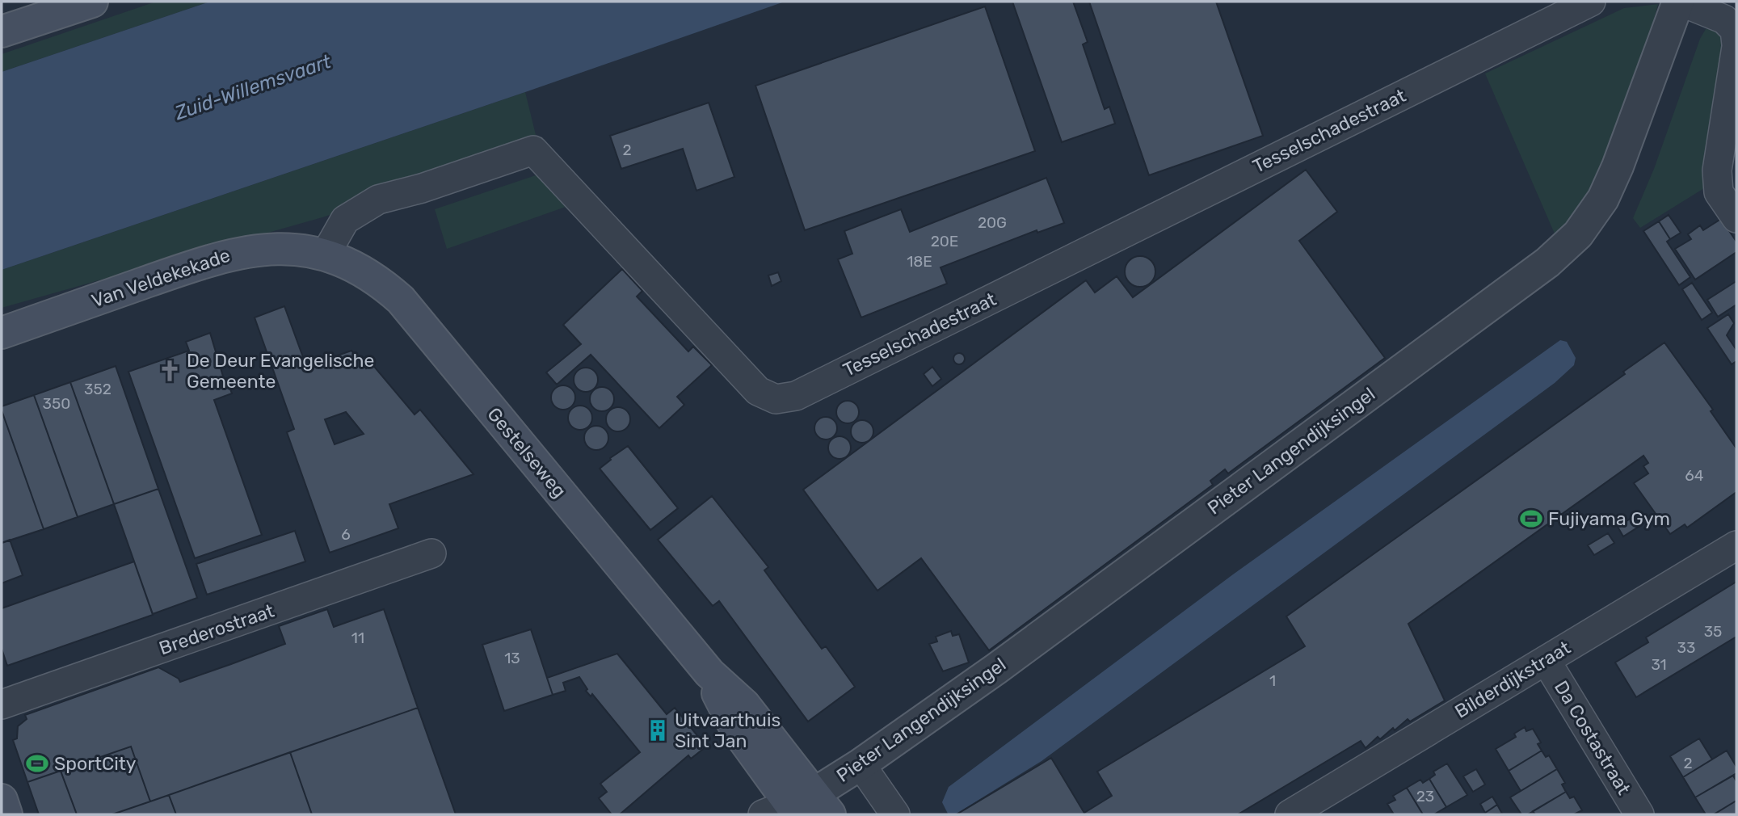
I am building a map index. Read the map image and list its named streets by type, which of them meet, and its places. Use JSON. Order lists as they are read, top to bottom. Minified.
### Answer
{"streets":{"main road":["Van Veldekekade","Gestelseweg"],"street":["Tesselschadestraat","Pieter Langendijksingel","Brederostraat","Bilderdijkstraat","Da Costastraat"]},"crossings":[["Tesselschadestraat","Van Veldekekade"],["Tesselschadestraat","Gestelseweg"],["Van Veldekekade","Gestelseweg"],["Pieter Langendijksingel","Gestelseweg"],["Bilderdijkstraat","Da Costastraat"]],"water":["Zuid-Willemsvaart"],"places":{"church":["De Deur Evangelische Gemeente"],"sports":["Fujiyama Gym","SportCity"],"building":["Uitvaarthuis Sint Jan"]},"house_numbers":["2","20G","20E","18E","352","350","64","6","35","11","33","13","31","1","2","23"]}
